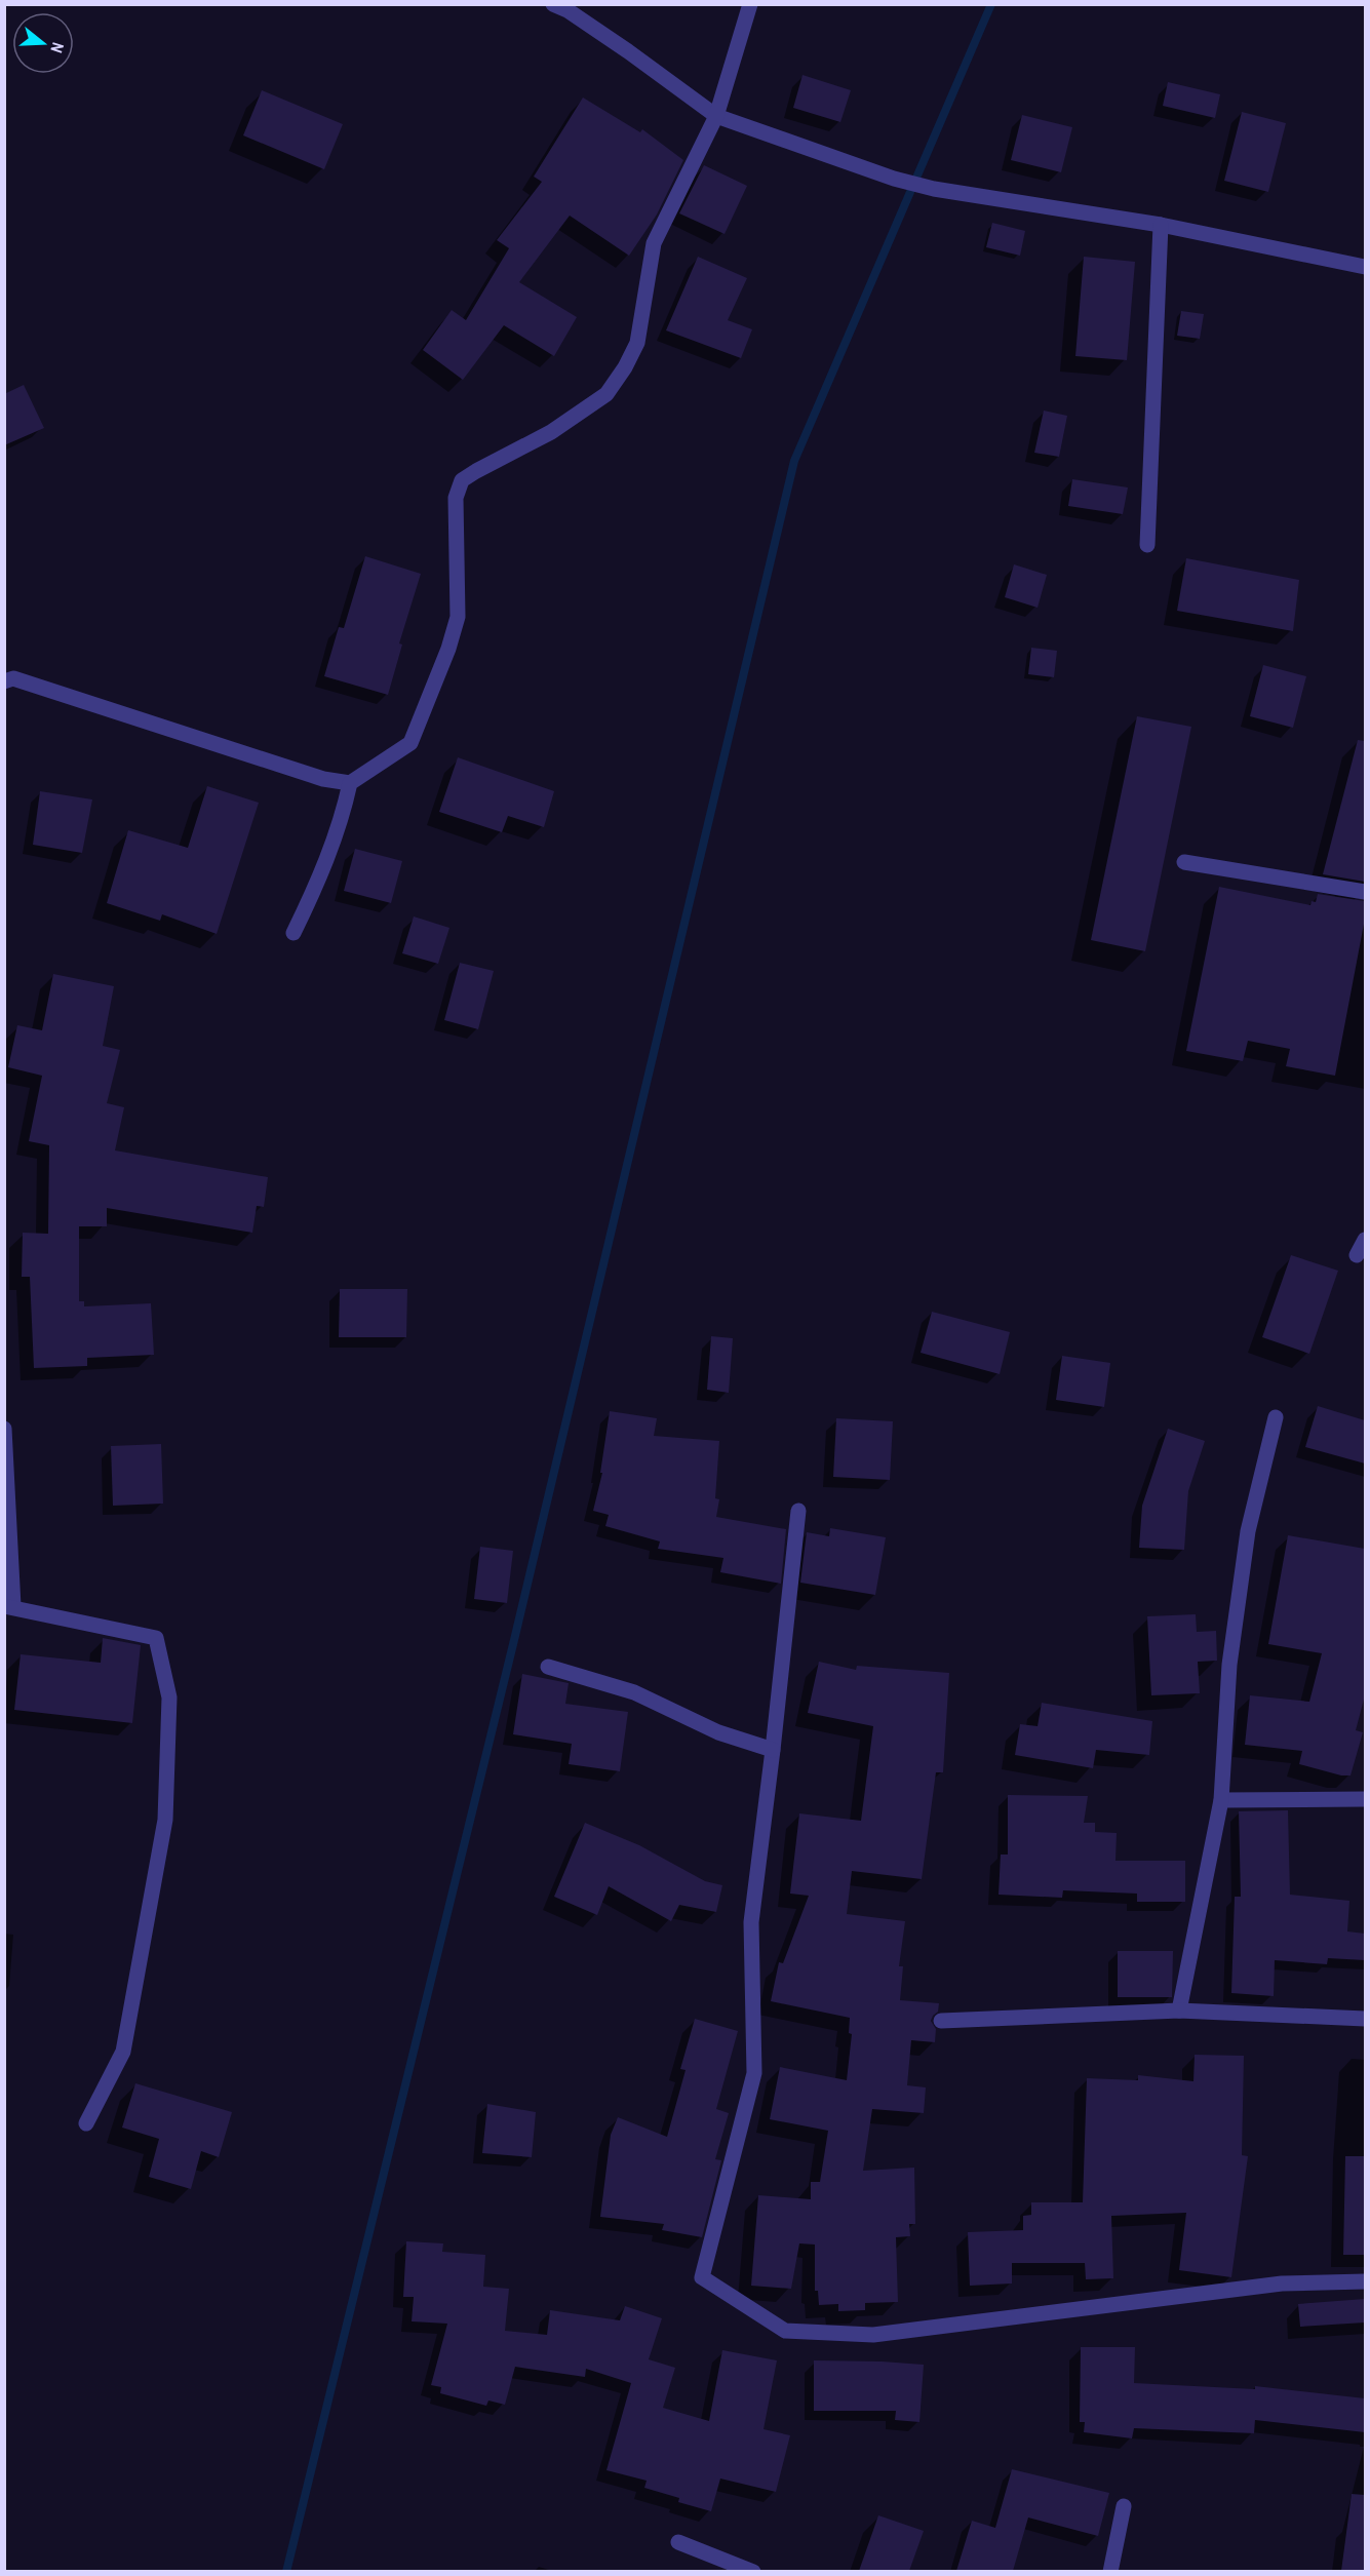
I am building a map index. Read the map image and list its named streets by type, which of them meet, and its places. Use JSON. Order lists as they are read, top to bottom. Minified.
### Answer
{"north":"right"}
